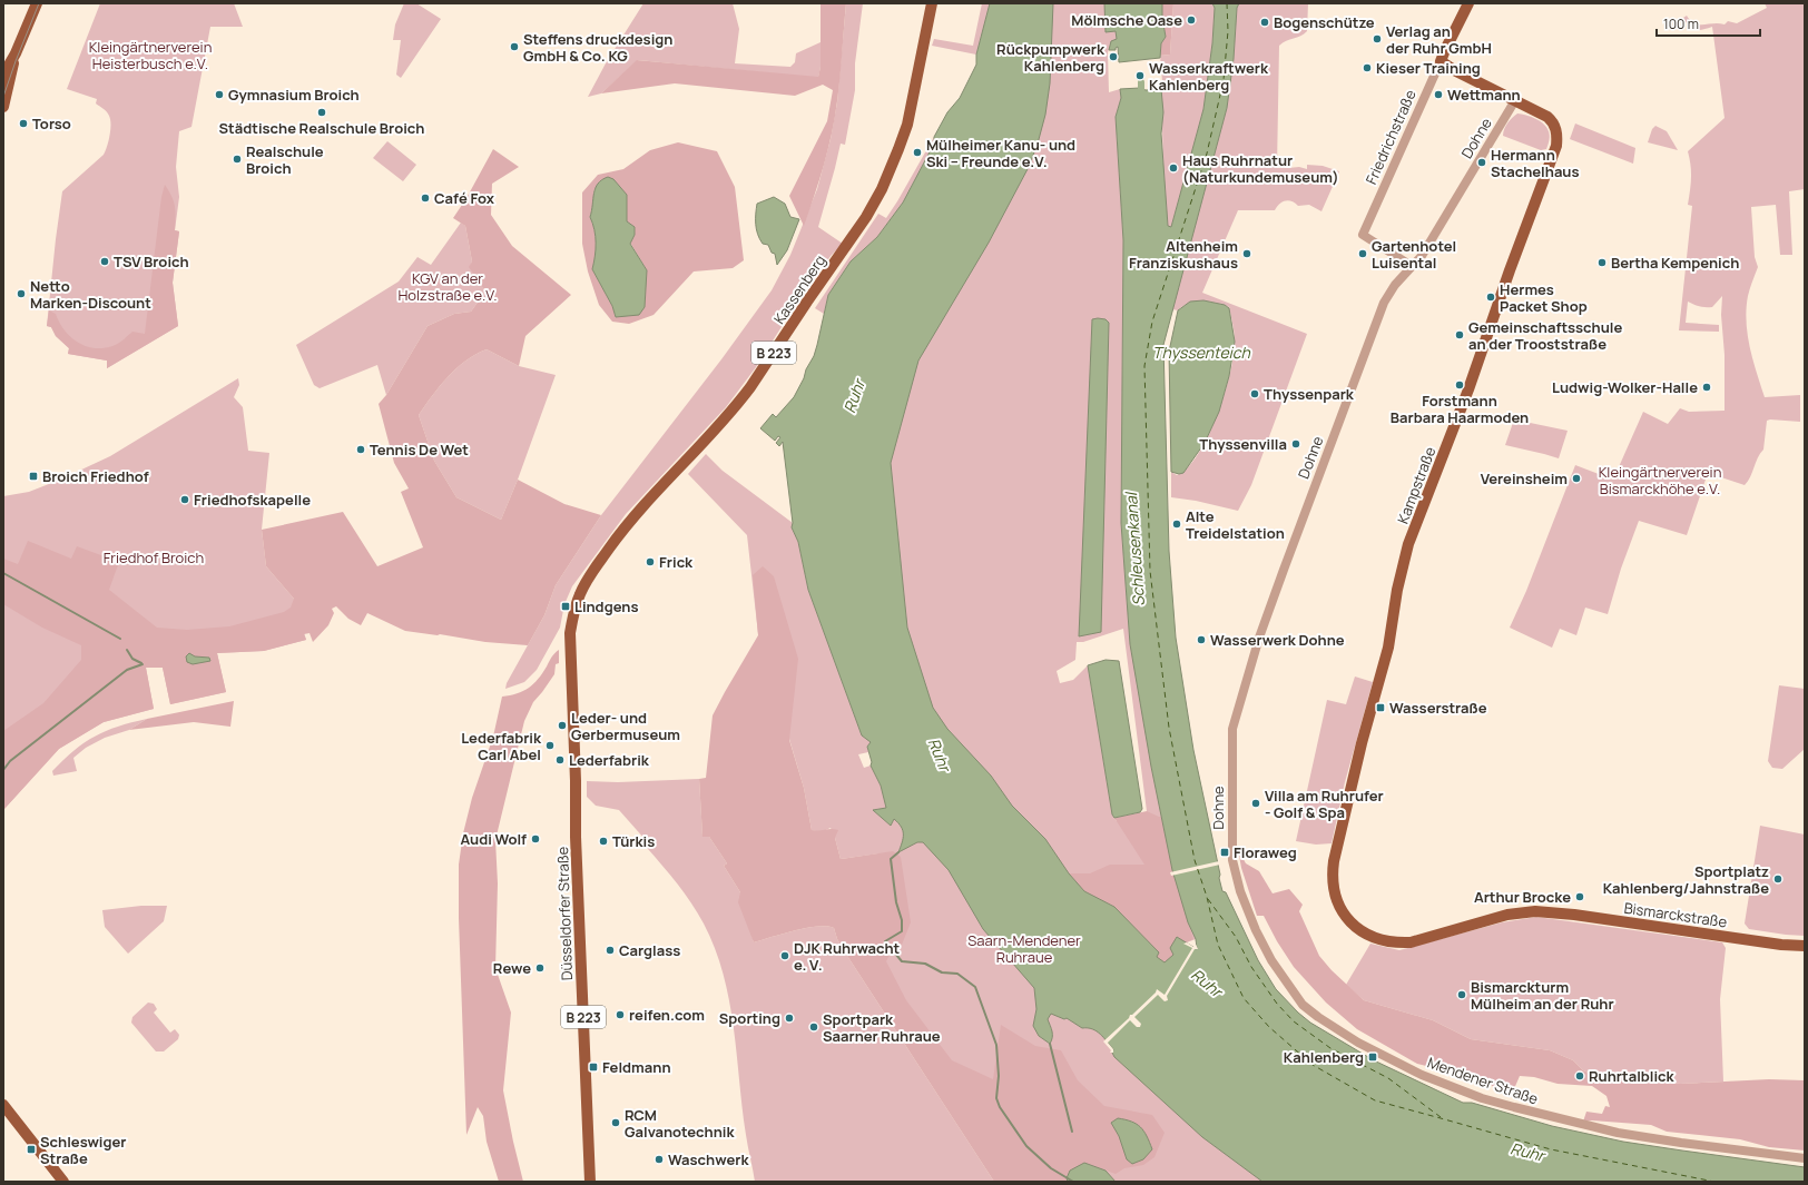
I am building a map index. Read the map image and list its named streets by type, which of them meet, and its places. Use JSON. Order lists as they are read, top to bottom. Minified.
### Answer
{"streets":{"main road":["Friedrichstraße","Kassenberg","B 223","Kampstraße","Düsseldorfer Straße","Bismarckstraße"],"street":["Dohne","Mendener Straße"]},"crossings":[["Friedrichstraße","Dohne"],["Dohne","Kampstraße"],["Dohne","Mendener Straße"],["Kassenberg","Düsseldorfer Straße"],["Kampstraße","Bismarckstraße"]],"water":["Thyssenteich","Ruhr","Schleusenkanal"],"parks":["Kleingärtnerverein Heisterbusch e.V.","KGV an der Holzstraße e.V.","Kleingärtnerverein Bismarckhöhe e.V.","Friedhof Broich","Saarn-Mendener Ruhraue"],"places":{"other":["Mölmsche Oase","Bogenschütze","Verlag an der Ruhr GmbH","Steffens druckdesign GmbH & Co. KG","Rückpumpwerk Kahlenberg","Kieser Training","Wasserkraftwerk Kahlenberg","Gymnasium Broich","Wettmann","Städtische Realschule Broich","Torso","Mülheimer Kanu- und Ski – Freunde e.V.","Realschule Broich","Hermann Stachelhaus","Haus Ruhrnatur (Naturkundemuseum)","Café Fox","Altenheim Franziskushaus","Gartenhotel Luisental","TSV Broich","Bertha Kempenich","Netto Marken-Discount","Hermes Packet Shop","Gemeinschaftsschule an der Trooststraße","Forstmann Barbara Haarmoden","Ludwig-Wolker-Halle","Thyssenpark","Thyssenvilla","Tennis De Wet","Vereinsheim","Friedhofskapelle","Alte Treidelstation","Frick","Wasserwerk Dohne","Leder- und Gerbermuseum","Lederfabrik Carl Abel","Lederfabrik","Villa am Ruhrufer - Golf & Spa","Audi Wolf","Türkis","Sportplatz Kahlenberg/Jahnstraße","Arthur Brocke","Carglass","DJK Ruhrwacht e. V.","Rewe","Bismarckturm Mülheim an der Ruhr","reifen.com","Sporting","Sportpark Saarner Ruhraue","Ruhrtalblick","RCM Galvanotechnik","Waschwerk"],"transit":["Broich Friedhof","Lindgens","Wasserstraße","Floraweg","Kahlenberg","Feldmann","Schleswiger Straße"]},"scale_bar":"100 m"}
